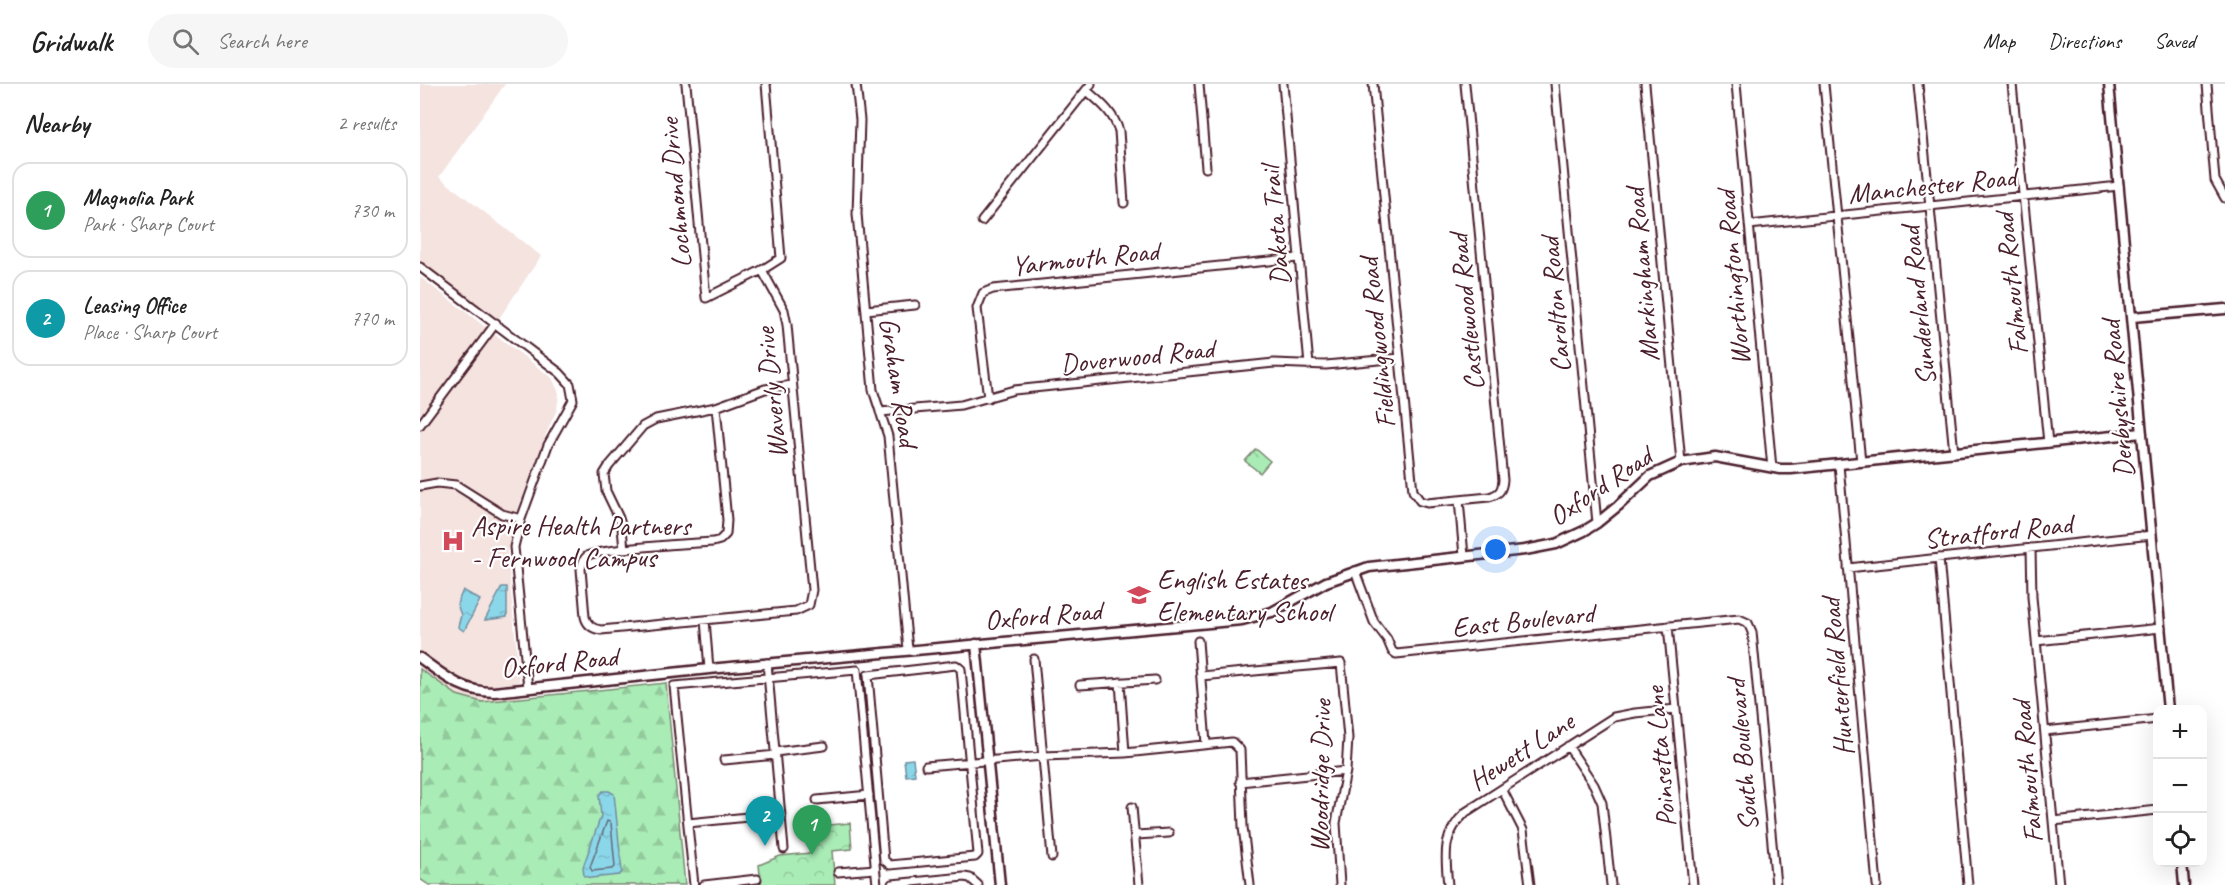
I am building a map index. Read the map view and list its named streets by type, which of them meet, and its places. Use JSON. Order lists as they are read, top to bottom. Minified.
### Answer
{"streets":{"street":["Manchester Road","Lochmond Drive","Dakota Trail","Yarmouth Road","Markingham Road","Worthington Road","Falmouth Road","Carolton Road","Sunderland Road","Castlewood Road","Fieldingwood Road","Doverwood Road","Graham Road","Waverly Drive","Derbyshire Road","Oxford Road","Stratford Road","East Boulevard","Hunterfield Road","Hewett Lane","South Boulevard","Poinsetta Lane","Woodridge Drive"]},"crossings":[["Manchester Road","Worthington Road"],["Manchester Road","Falmouth Road"],["Manchester Road","Sunderland Road"],["Manchester Road","Derbyshire Road"],["Lochmond Drive","Waverly Drive"],["Dakota Trail","Yarmouth Road"],["Dakota Trail","Doverwood Road"],["Yarmouth Road","Doverwood Road"],["Markingham Road","Oxford Road"],["Worthington Road","Oxford Road"],["Falmouth Road","Oxford Road"],["Falmouth Road","Stratford Road"],["Carolton Road","Oxford Road"],["Sunderland Road","Oxford Road"],["Castlewood Road","Fieldingwood Road"],["Fieldingwood Road","Doverwood Road"],["Doverwood Road","Graham Road"],["Graham Road","Oxford Road"],["Derbyshire Road","Oxford Road"],["Derbyshire Road","Stratford Road"],["Oxford Road","East Boulevard"],["Oxford Road","Hunterfield Road"],["Stratford Road","Hunterfield Road"],["East Boulevard","South Boulevard"],["East Boulevard","Poinsetta Lane"],["Hewett Lane","Poinsetta Lane"]],"places":{"hospital":["Aspire Health Partners - Fernwood Campus"],"school or university":["English Estates Elementary School"]},"page":{"header":"Gridwalk","search":"Search here","nav":["Map","Directions","Saved"],"heading":["Nearby","2 results"],"list":[{"mark":"1","name":"Magnolia Park","note":"Park · Sharp Court","value":"730 m"},{"mark":"2","name":"Leasing Office","note":"Place · Sharp Court","value":"770 m"}],"map_buttons":["+","−"],"pins":["2","1"]}}
